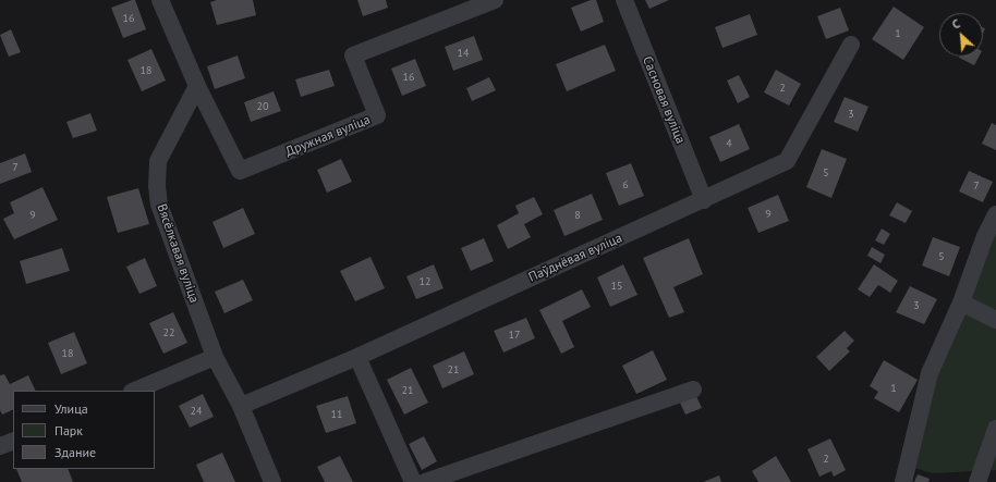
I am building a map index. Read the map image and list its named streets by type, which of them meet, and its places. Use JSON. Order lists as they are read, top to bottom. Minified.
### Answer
{"streets":{"street":["Сасновая вуліца","Дружная вуліца","Вясёлкавая вуліца","Паўднёвая вуліца"]},"crossings":[["Сасновая вуліца","Паўднёвая вуліца"],["Дружная вуліца","Вясёлкавая вуліца"],["Вясёлкавая вуліца","Паўднёвая вуліца"]],"house_numbers":["16","1","14","18","16","2","20","3","4","7","5","6","7","9","9","8","5","12","15","3","22","17","18","21","1","21","24","11","2"],"legend":["Улица","Парк","Здание"],"north":"top left"}
